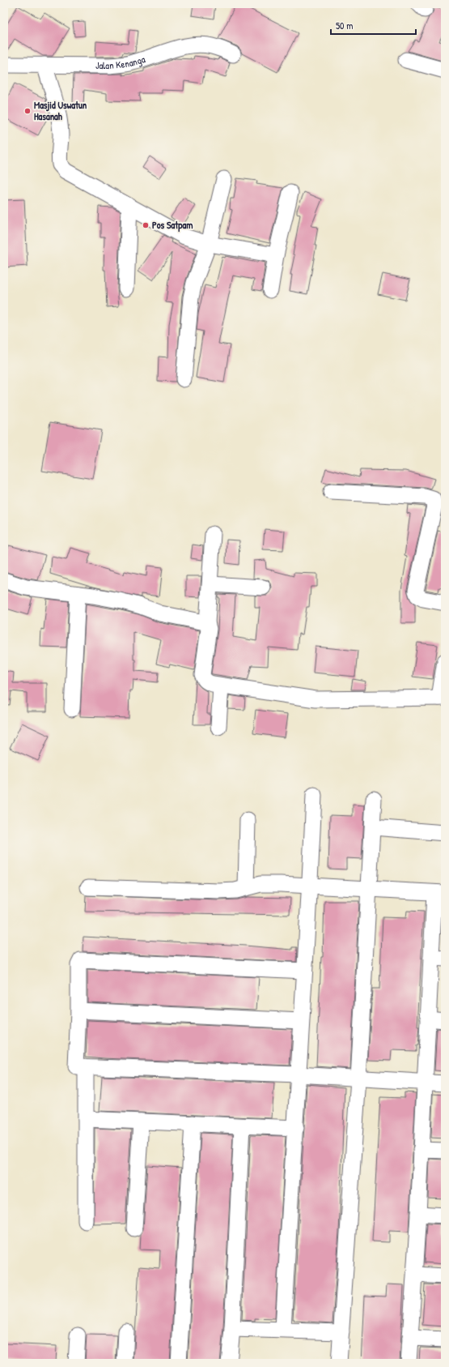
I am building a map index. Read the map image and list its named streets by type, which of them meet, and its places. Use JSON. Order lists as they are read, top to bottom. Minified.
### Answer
{"streets":{"street":["Jalan Kenanga"]},"places":["Masjid Uswatun Hasanah","Pos Satpam"],"scale_bar":"50 m"}
